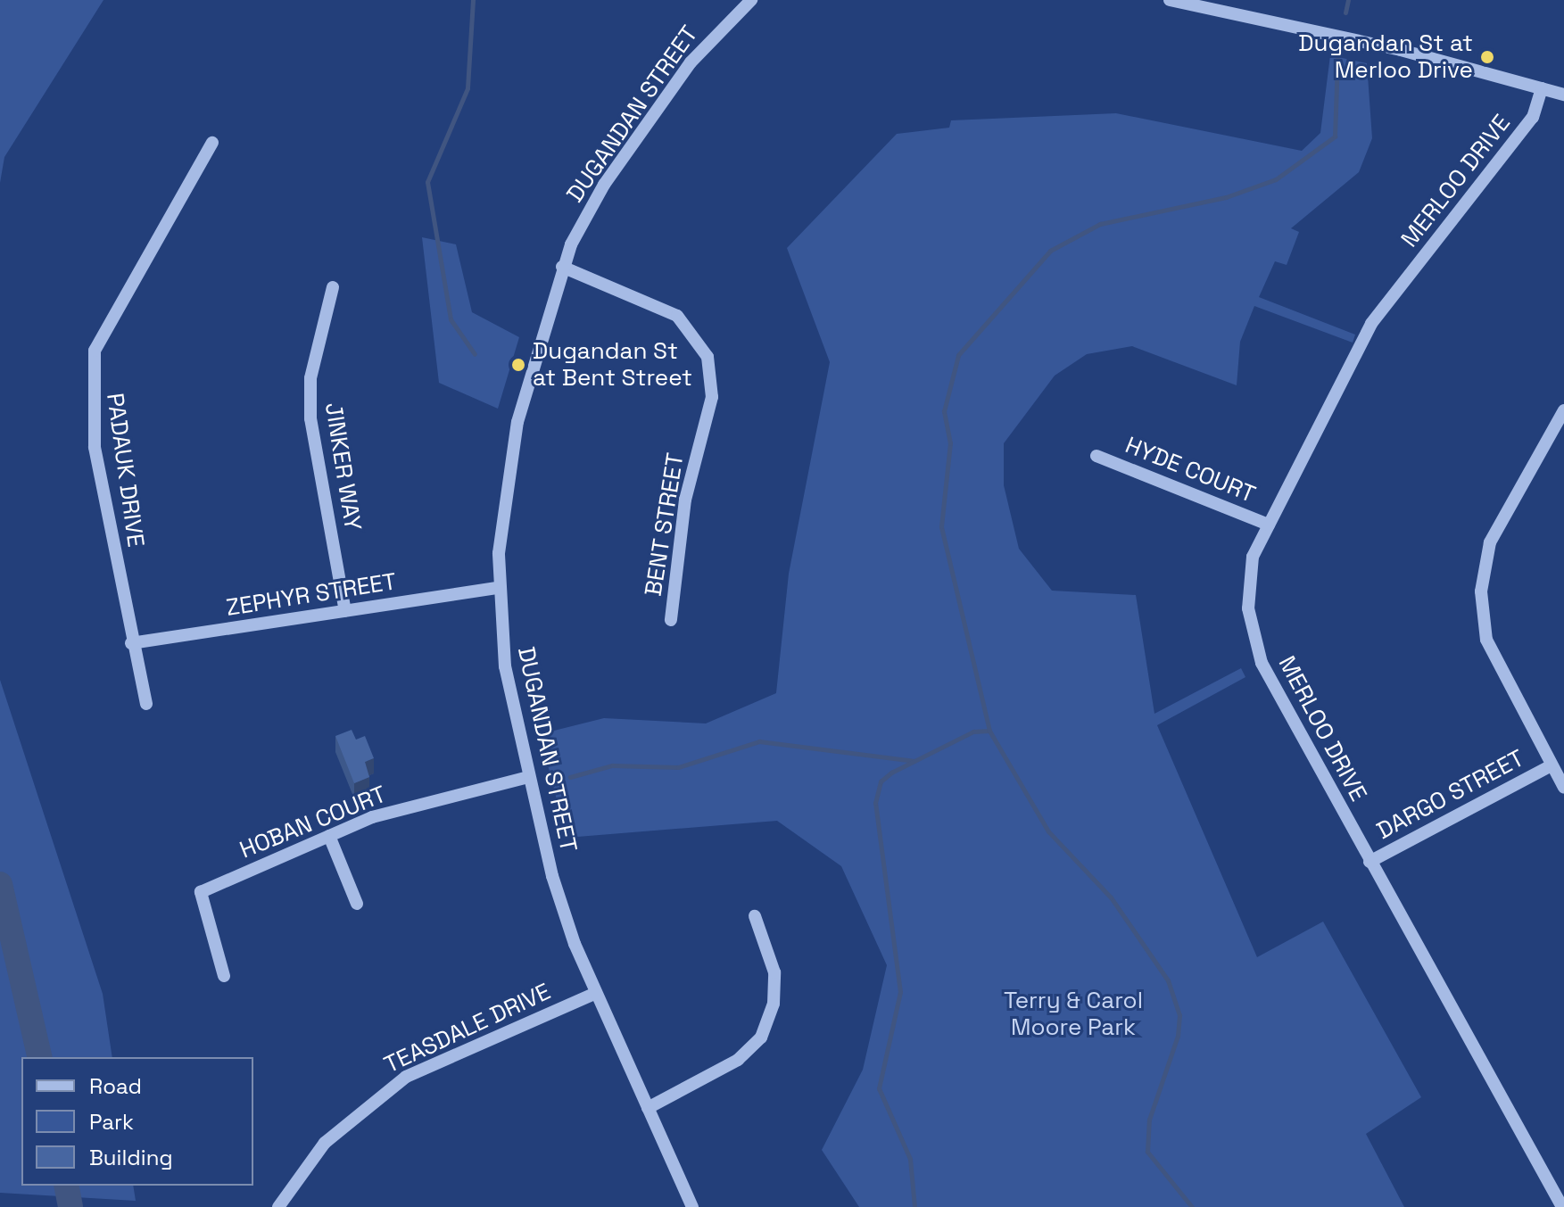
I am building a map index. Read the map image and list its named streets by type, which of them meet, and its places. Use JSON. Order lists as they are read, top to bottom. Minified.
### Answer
{"streets":{"street":["DUGANDAN STREET","MERLOO DRIVE","JINKER WAY","PADAUK DRIVE","HYDE COURT","BENT STREET","ZEPHYR STREET","DARGO STREET","HOBAN COURT","TEASDALE DRIVE"]},"crossings":[["DUGANDAN STREET","BENT STREET"],["DUGANDAN STREET","ZEPHYR STREET"],["DUGANDAN STREET","HOBAN COURT"],["DUGANDAN STREET","TEASDALE DRIVE"],["MERLOO DRIVE","HYDE COURT"],["MERLOO DRIVE","DARGO STREET"],["JINKER WAY","ZEPHYR STREET"],["PADAUK DRIVE","ZEPHYR STREET"]],"parks":["Terry & Carol Moore Park"],"places":["Dugandan St at Merloo Drive","Dugandan St at Bent Street"],"legend":["Road","Park","Building"]}
